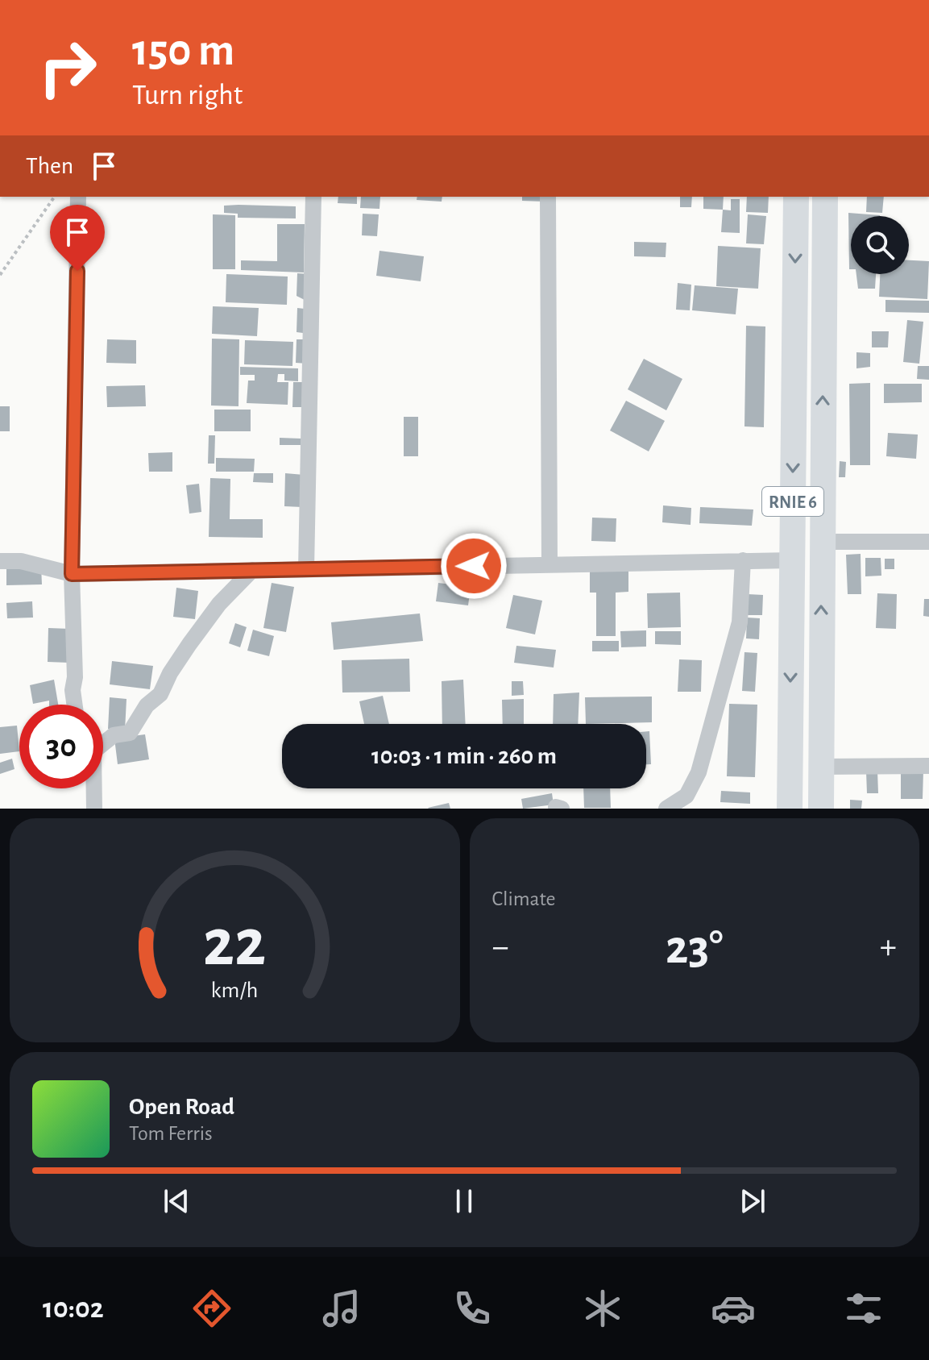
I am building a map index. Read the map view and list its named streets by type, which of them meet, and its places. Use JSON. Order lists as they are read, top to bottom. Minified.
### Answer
{"streets":{"main road":["RNIE 6"]},"page":{"turn":["150 m","Turn right"],"then":"Then","limit":"30","trip":"10:03 · 1 min · 260 m","tile":"Climate","heat":["−","23°","+"],"song":["Open Road","Tom Ferris"],"tabs":"10:02","gauge":["22","km/h"]}}
